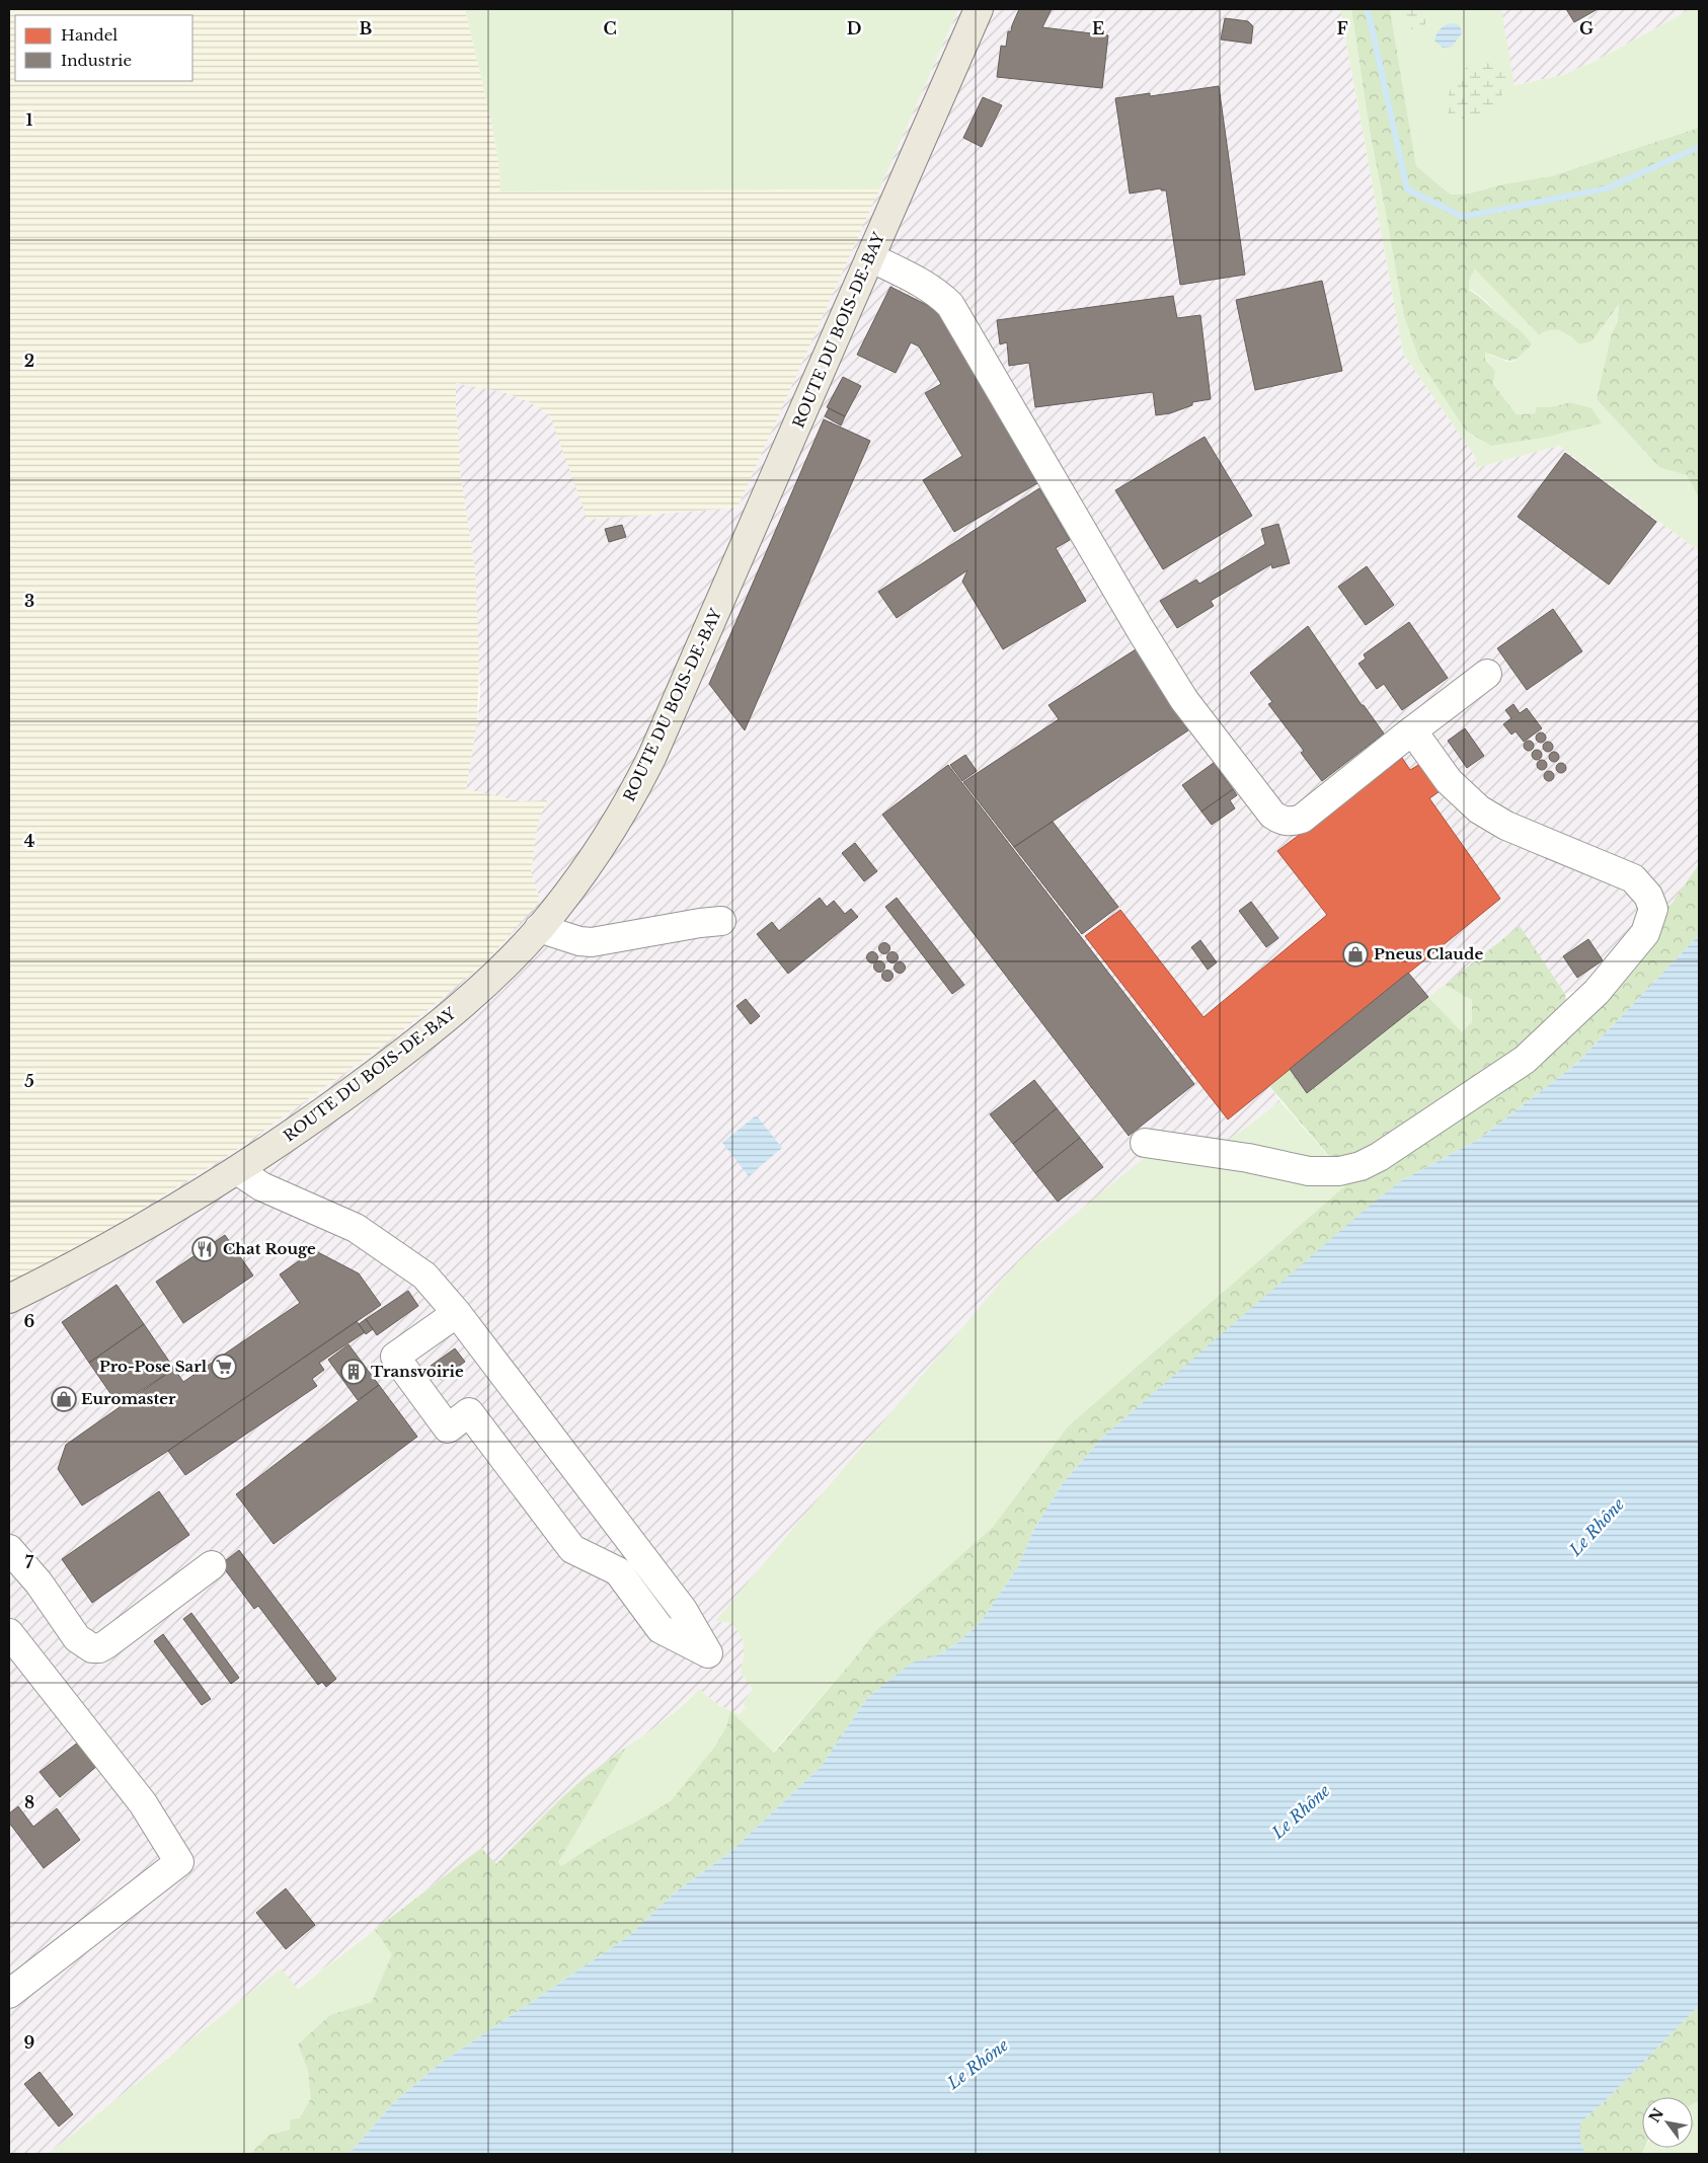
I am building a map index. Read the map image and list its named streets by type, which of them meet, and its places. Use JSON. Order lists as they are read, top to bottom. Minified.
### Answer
{"streets":{"main road":["ROUTE DU BOIS-DE-BAY"]},"water":["Le Rhône"],"places":{"shop":["Pneus Claude","Euromaster"],"restaurant":["Chat Rouge"],"supermarket":["Pro-Pose Sarl"],"building":["Transvoirie"]},"legend":["Handel","Industrie"],"north":"top left","grid":{"columns":["B","C","D","E","F","G"],"rows":["1","2","3","4","5","6","7","8","9"]}}
